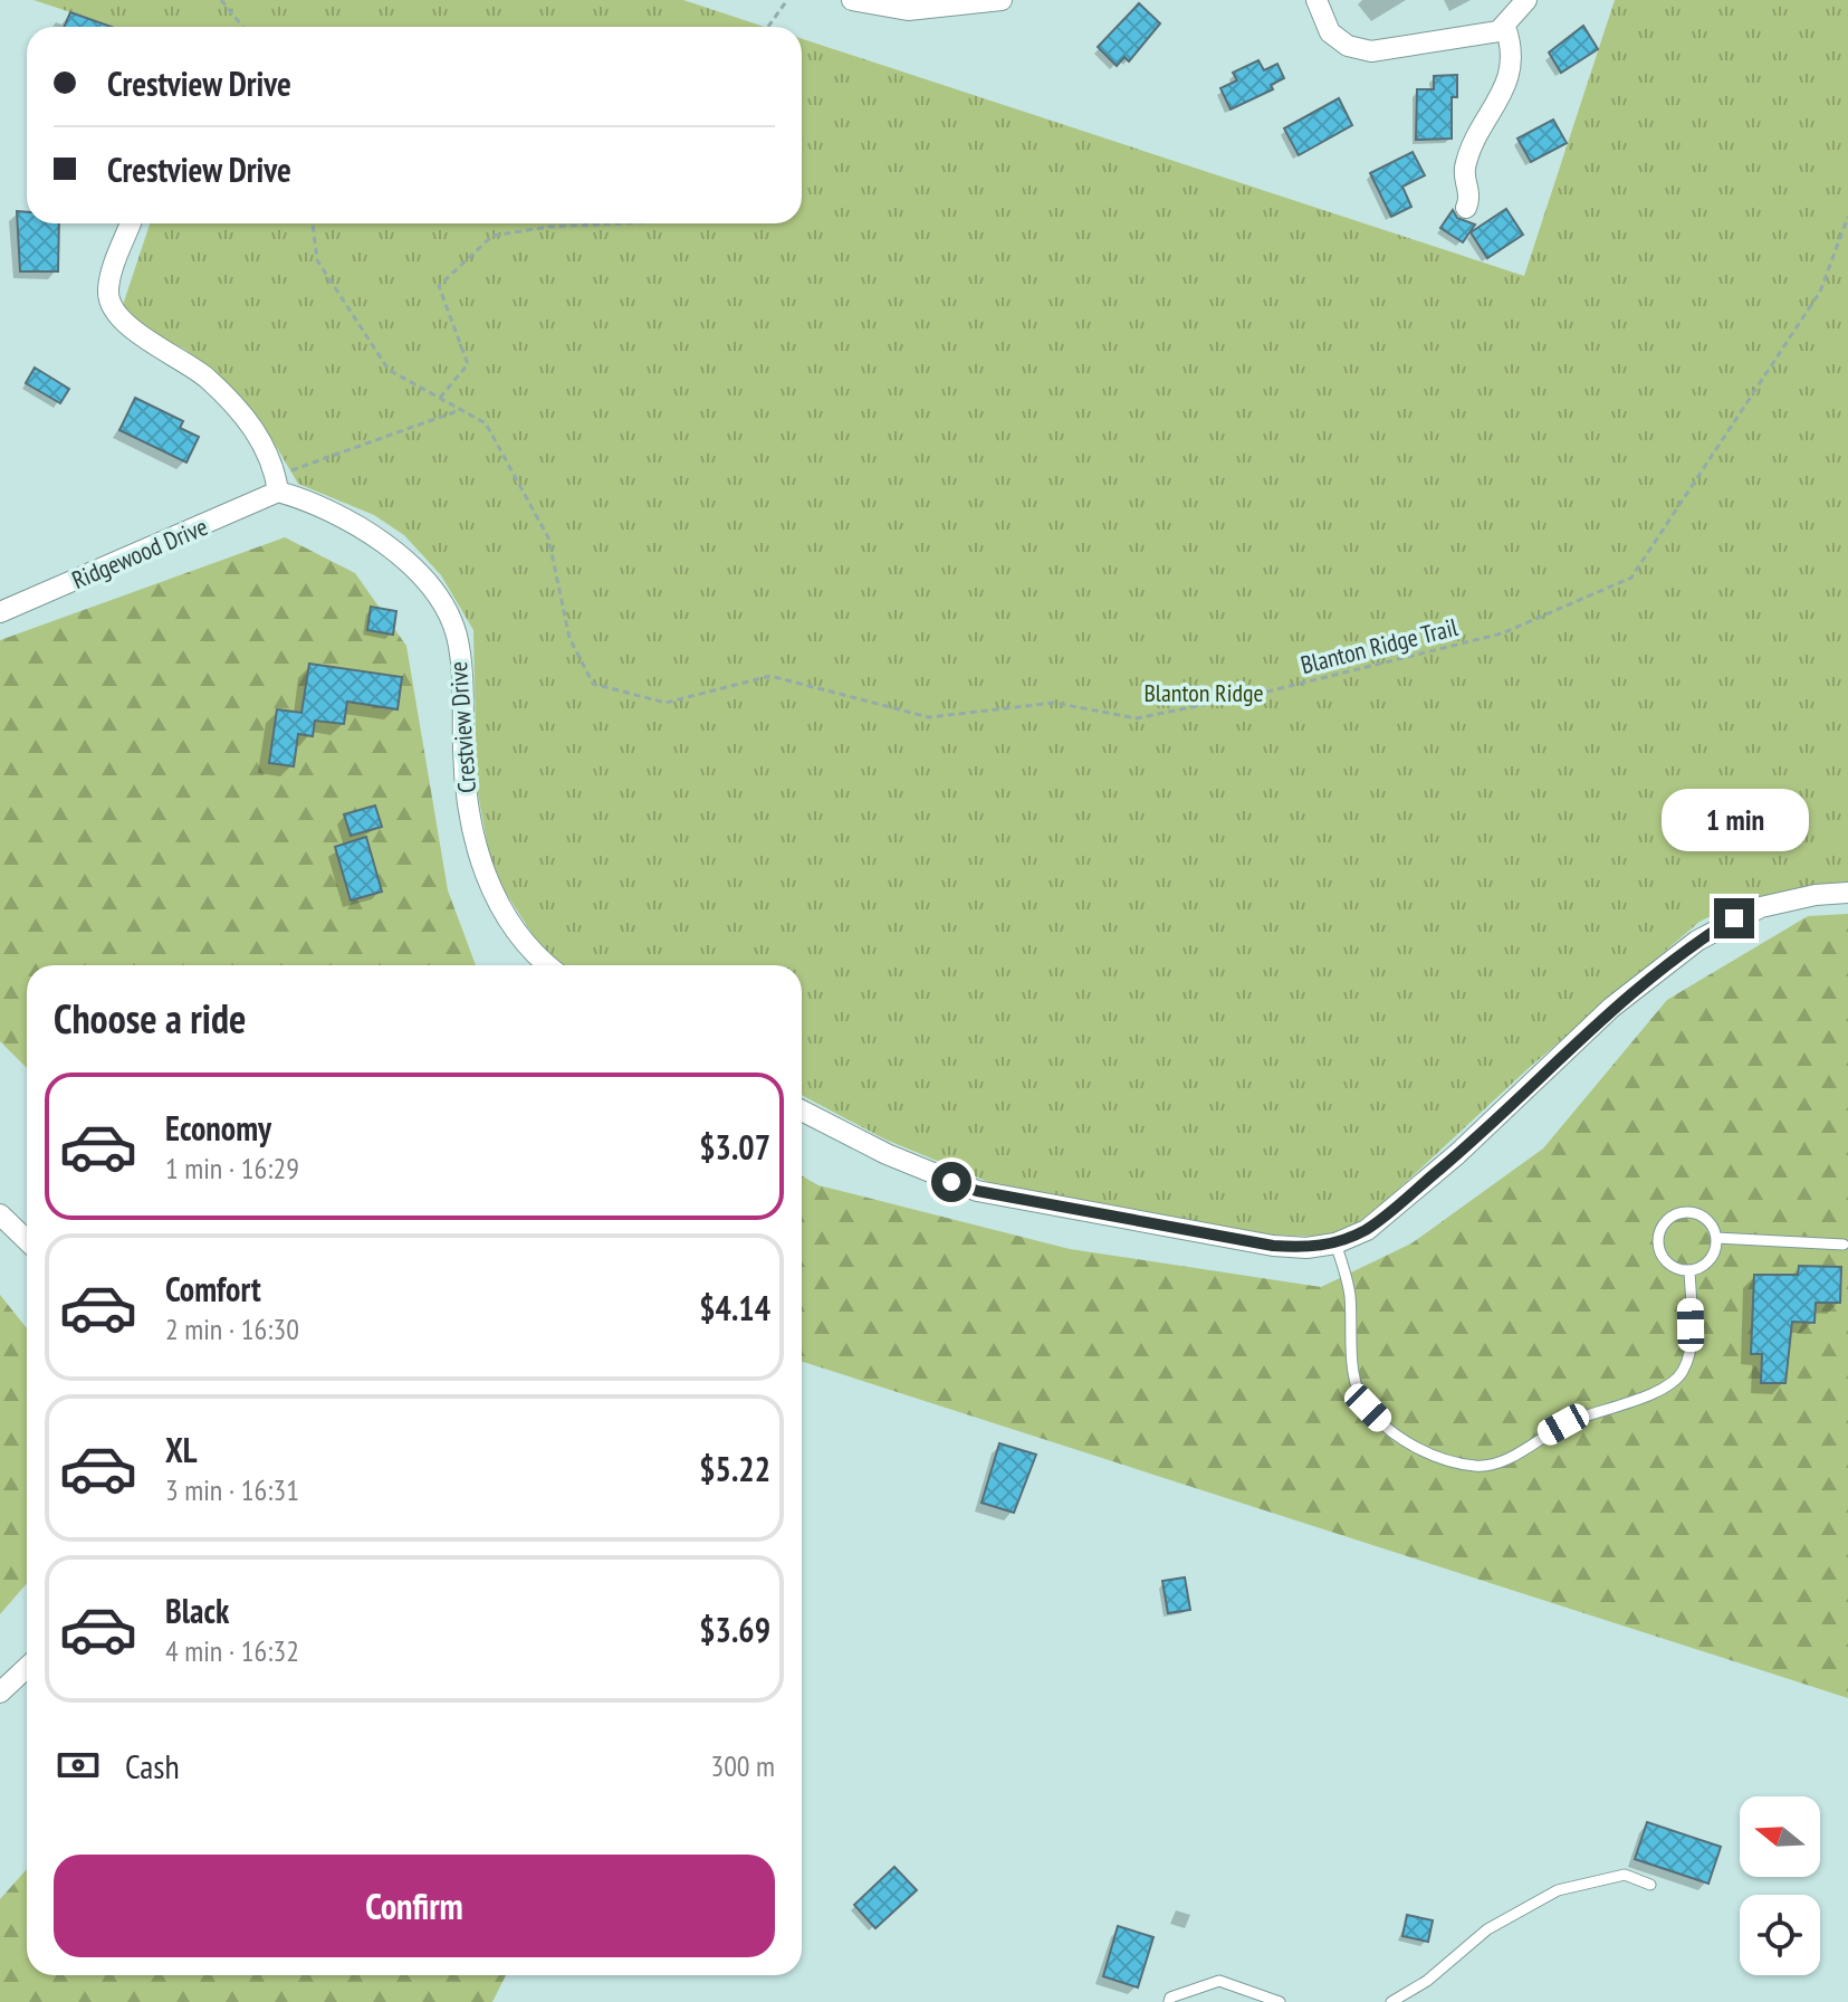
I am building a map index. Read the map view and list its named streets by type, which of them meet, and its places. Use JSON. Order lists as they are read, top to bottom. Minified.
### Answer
{"streets":{"street":["Ridgewood Drive","Crestview Drive"],"path":["Blanton Ridge Trail"]},"crossings":[["Ridgewood Drive","Crestview Drive"]],"parks":["Blanton Ridge"],"north":"left","page":{"banner":["Crestview Drive","Crestview Drive"],"bubble":"1 min","heading":"Choose a ride","list":[{"name":"Economy","note":"1 min · 16:29","value":"$3.07"},{"name":"Comfort","note":"2 min · 16:30","value":"$4.14"},{"name":"XL","note":"3 min · 16:31","value":"$5.22"},{"name":"Black","note":"4 min · 16:32","value":"$3.69"}],"pay":["Cash","300 m"],"buttons":"Confirm"}}
